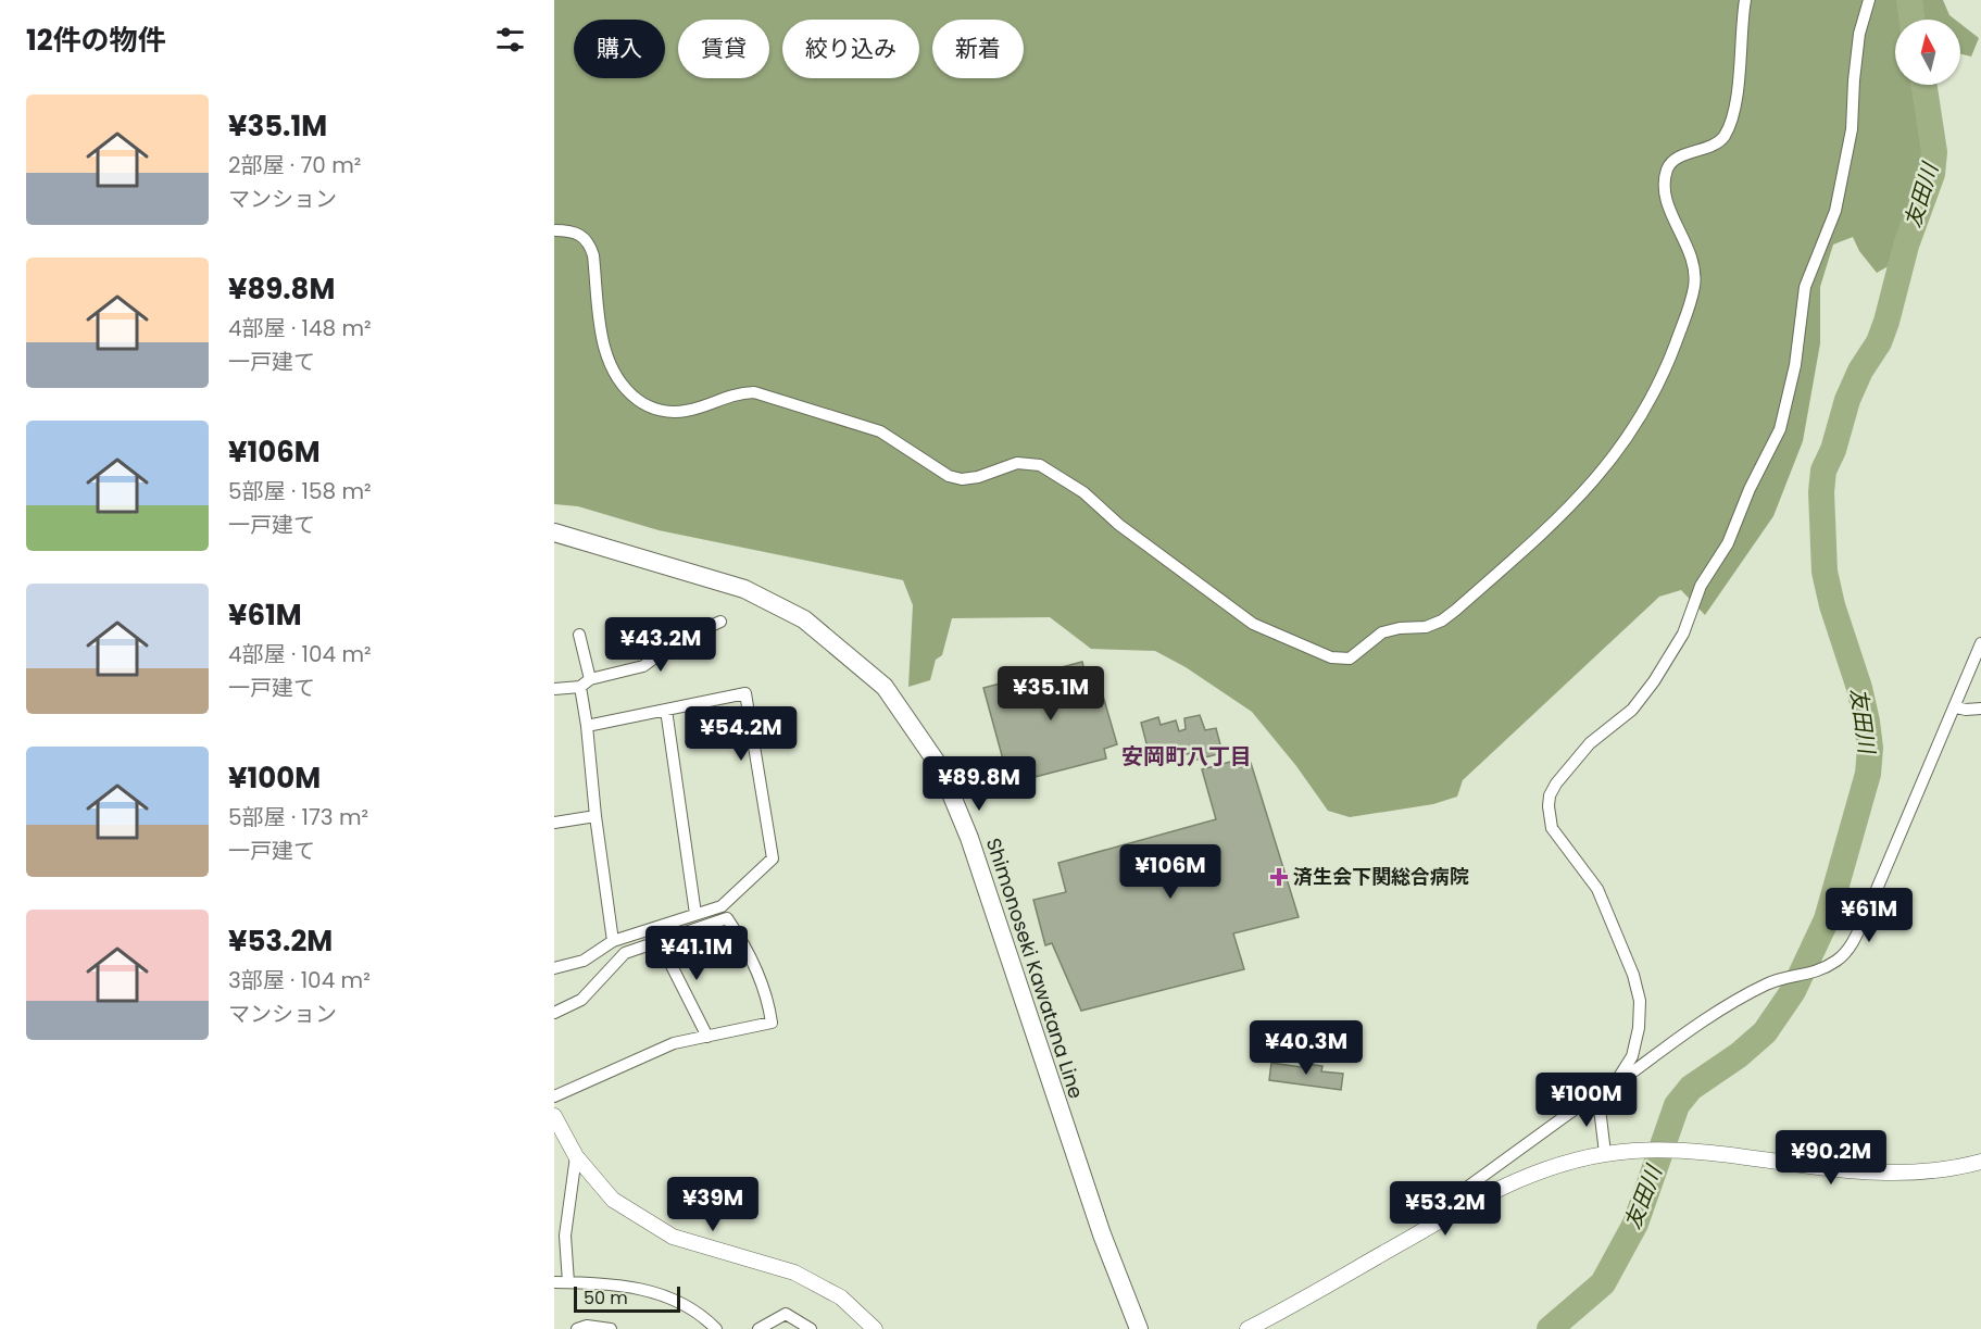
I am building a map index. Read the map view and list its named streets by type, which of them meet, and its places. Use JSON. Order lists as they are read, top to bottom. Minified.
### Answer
{"streets":{"main road":["Shimonoseki Kawatana Line"]},"districts":["安岡町八丁目"],"water":["友田川"],"places":{"health":["済生会下関総合病院"]},"scale_bar":"50 m","north":"top","page":{"heading":"12件の物件","chip":["購入","賃貸","絞り込み","新着"],"list":[{"name":"¥35.1M","note":"2部屋 · 70 m² · マンション"},{"name":"¥89.8M","note":"4部屋 · 148 m² · 一戸建て"},{"name":"¥106M","note":"5部屋 · 158 m² · 一戸建て"},{"name":"¥61M","note":"4部屋 · 104 m² · 一戸建て"},{"name":"¥100M","note":"5部屋 · 173 m² · 一戸建て"},{"name":"¥53.2M","note":"3部屋 · 104 m² · マンション"}],"price":["¥43.2M","¥35.1M","¥54.2M","¥89.8M","¥106M","¥61M","¥41.1M","¥40.3M","¥100M","¥90.2M","¥39M","¥53.2M"],"scale":"50 m"}}
